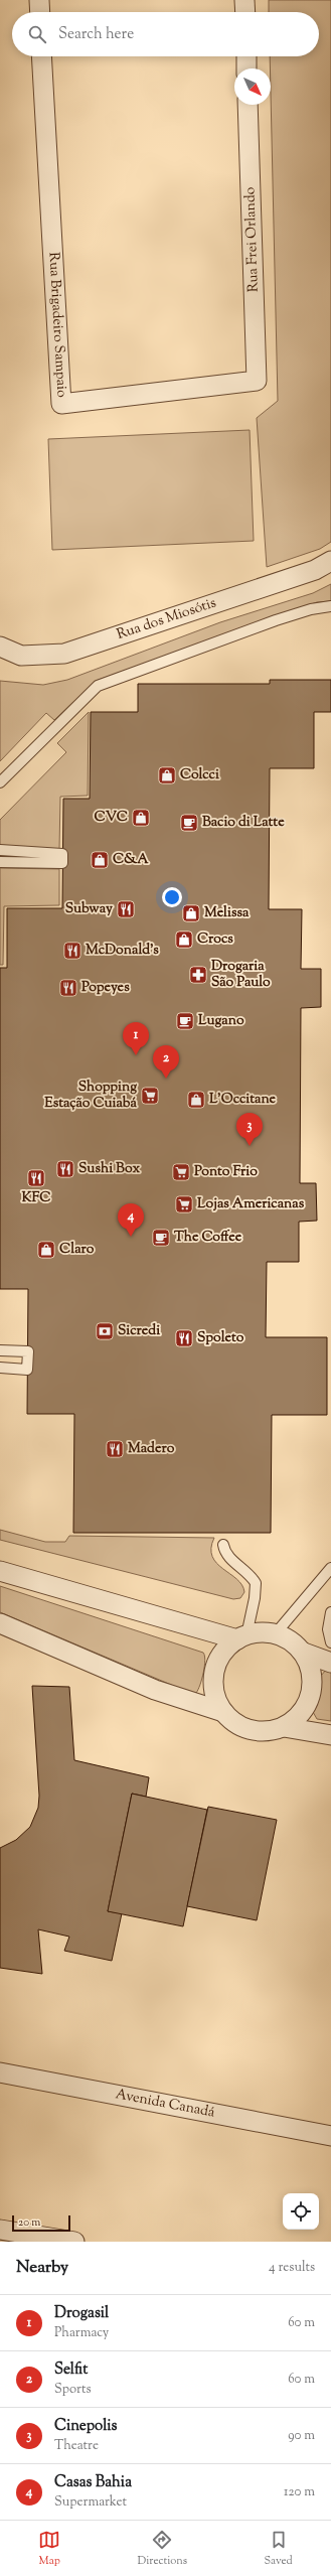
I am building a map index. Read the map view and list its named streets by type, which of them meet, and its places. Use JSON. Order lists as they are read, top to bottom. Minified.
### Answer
{"streets":{"street":["Rua Frei Orlando","Rua Brigadeiro Sampaio","Rua dos Miosótis","Avenida Canadá"]},"crossings":[["Rua Frei Orlando","Rua Brigadeiro Sampaio"]],"places":{"shop":["Colcci","CVC","C&A","Melissa","Crocs","L'Occitane","Claro"],"cafe":["Bacio di Latte","Lugano","The Coffee"],"restaurant":["Subway","McDonald's","Popeyes","Sushi Box","KFC","Spoleto","Madero"],"pharmacy":["Drogaria São Paulo"],"supermarket":["Shopping Estação Cuiabá","Ponto Frio","Lojas Americanas"],"bank":["Sicredi"]},"scale_bar":"20 m","north":"bottom right","page":{"search":"Search here","pins":["1","2","3","4"],"scale":"20 m","heading":["Nearby","4 results"],"list":[{"mark":"1","name":"Drogasil","note":"Pharmacy","value":"60 m"},{"mark":"2","name":"Selfit","note":"Sports","value":"60 m"},{"mark":"3","name":"Cinepolis","note":"Theatre","value":"90 m"},{"mark":"4","name":"Casas Bahia","note":"Supermarket","value":"120 m"}],"nav":["Map","Directions","Saved"]}}
